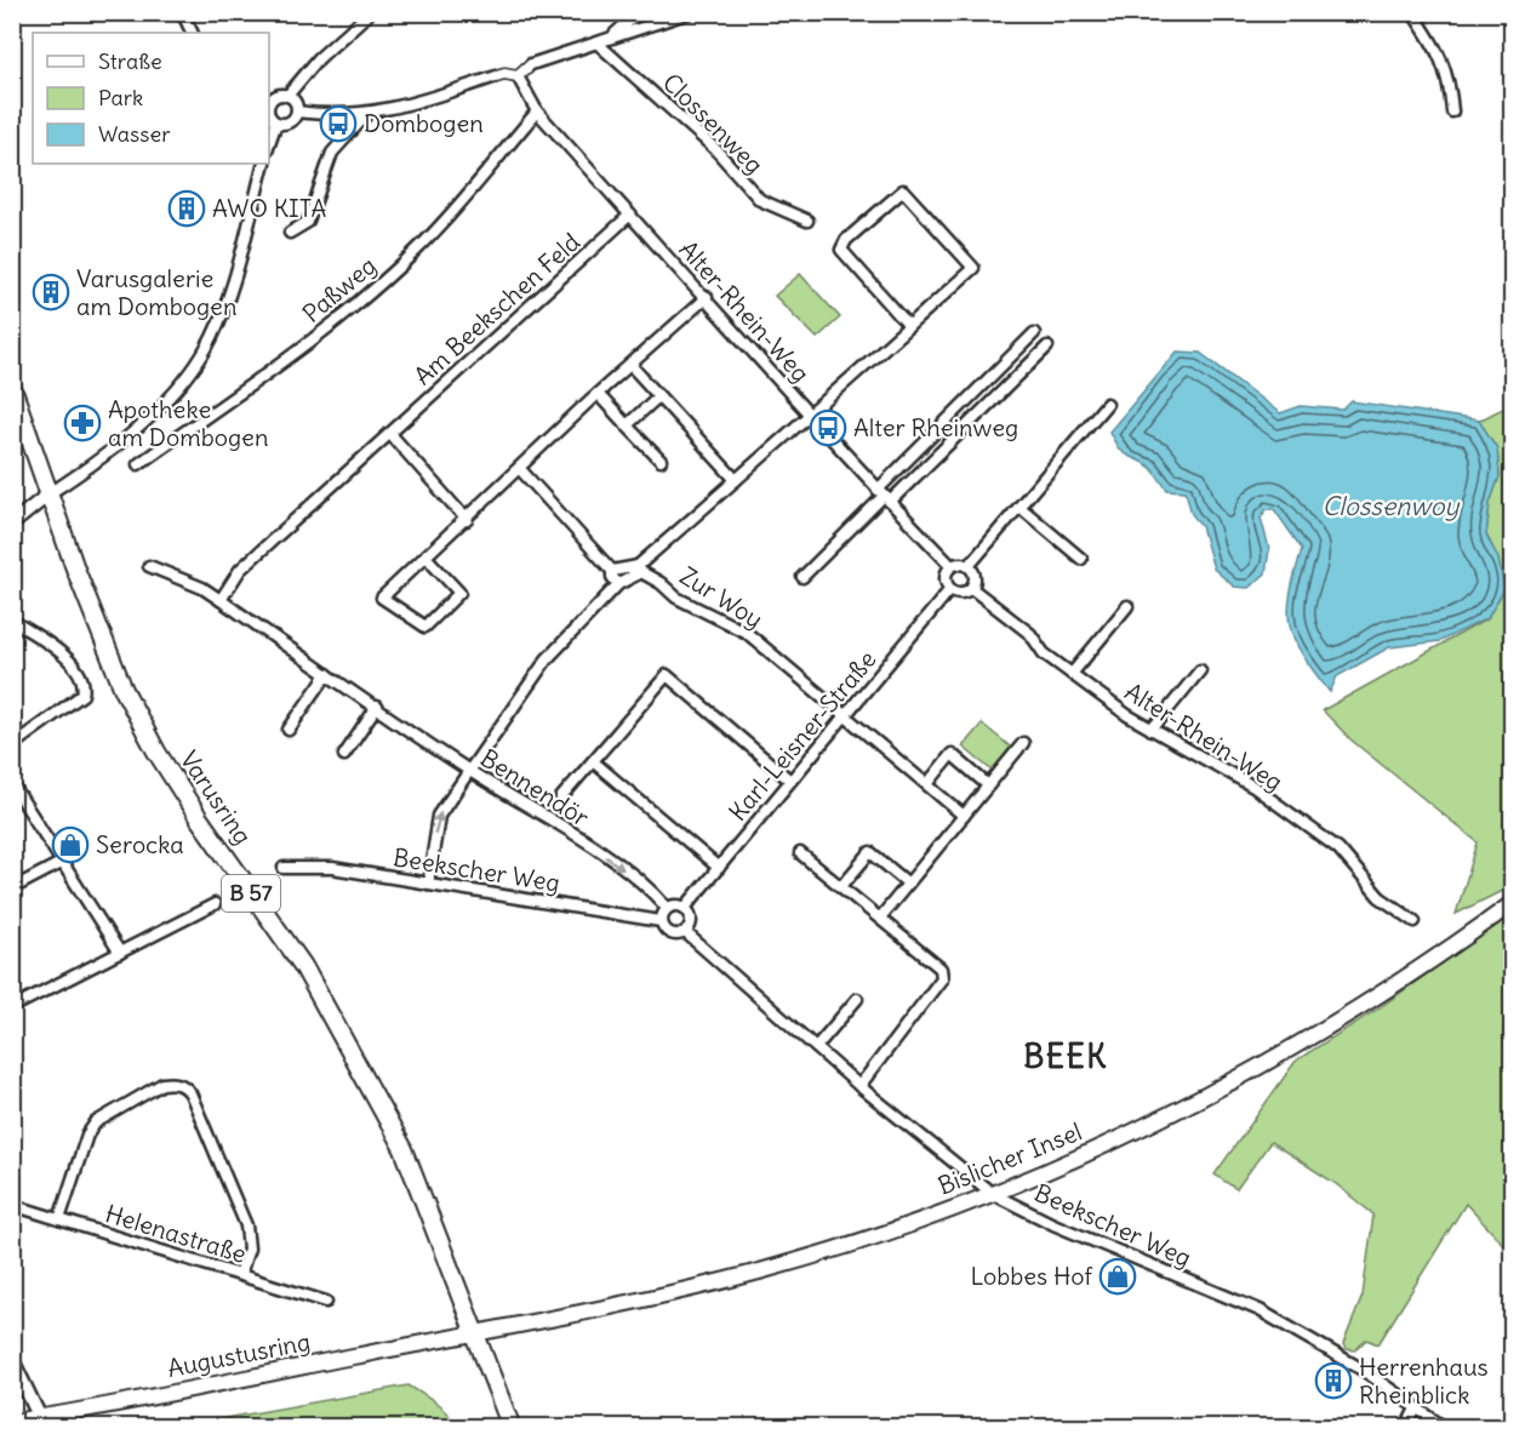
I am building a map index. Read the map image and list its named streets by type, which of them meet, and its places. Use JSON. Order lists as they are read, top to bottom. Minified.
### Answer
{"streets":{"main road":["Varusring","B 57","Bislicher Insel","Augustusring"],"street":["Clossenweg","Paßweg","Am Beekschen Feld","Alter-Rhein-Weg","Zur Woy","Karl-Leisner-Straße","Bennendör","Beekscher Weg","Helenastraße"]},"crossings":[["Paßweg","Alter-Rhein-Weg"],["Am Beekschen Feld","Alter-Rhein-Weg"],["Am Beekschen Feld","Bennendör"],["Alter-Rhein-Weg","Karl-Leisner-Straße"],["Zur Woy","Karl-Leisner-Straße"],["Karl-Leisner-Straße","Bennendör"],["Karl-Leisner-Straße","Beekscher Weg"],["Bennendör","Beekscher Weg"],["Varusring","B 57"],["Varusring","Bislicher Insel"],["Varusring","Augustusring"],["Beekscher Weg","Bislicher Insel"],["B 57","Bislicher Insel"],["B 57","Augustusring"],["Bislicher Insel","Augustusring"]],"districts":["BEEK"],"water":["Clossenwoy"],"places":{"bus stop":["Dombogen","Alter Rheinweg"],"building":["AWO KITA","Varusgalerie am Dombogen","Herrenhaus Rheinblick"],"pharmacy":["Apotheke am Dombogen"],"shop":["Serocka","Lobbes Hof"]},"legend":["Straße","Park","Wasser"]}
